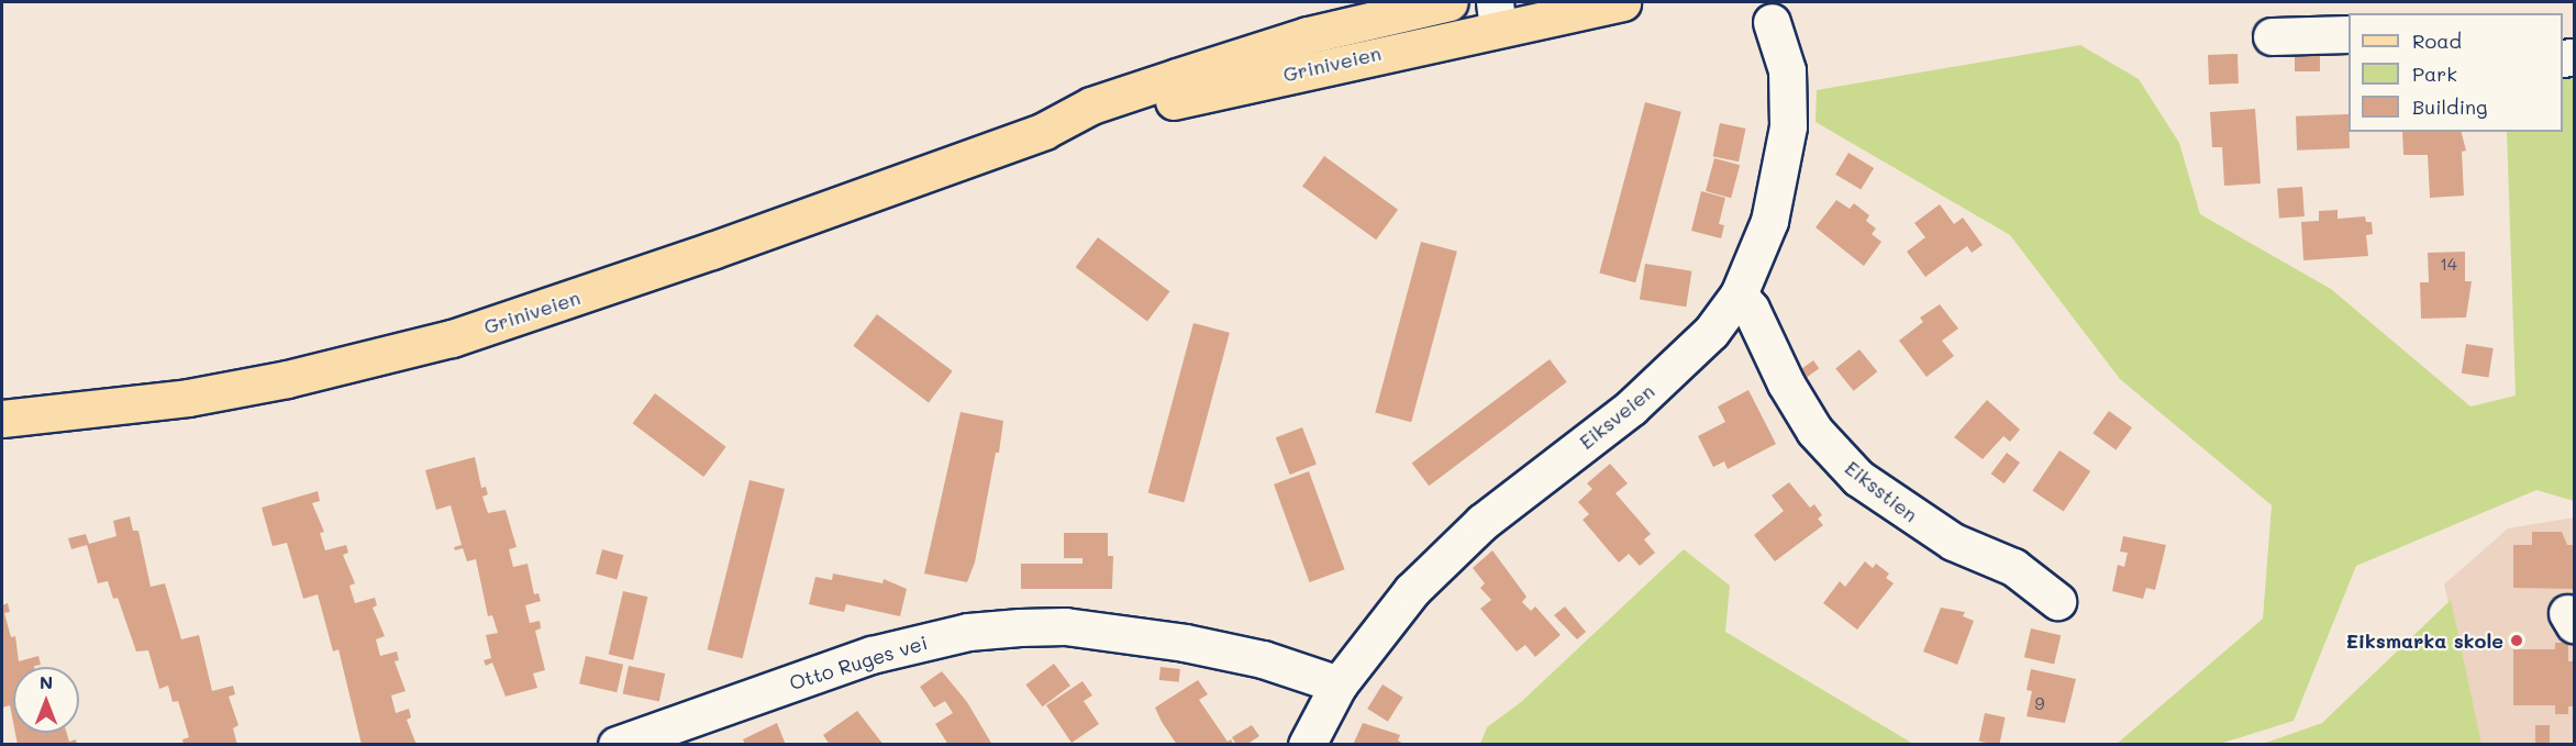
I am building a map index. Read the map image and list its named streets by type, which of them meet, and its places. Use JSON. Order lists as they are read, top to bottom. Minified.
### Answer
{"streets":{"main road":["Griniveien"],"street":["Eiksveien","Eiksstien","Otto Ruges vei"]},"crossings":[["Eiksveien","Eiksstien"],["Eiksveien","Otto Ruges vei"]],"places":["Eiksmarka skole"],"house_numbers":["14","9"],"legend":["Road","Park","Building"],"north":"top"}
